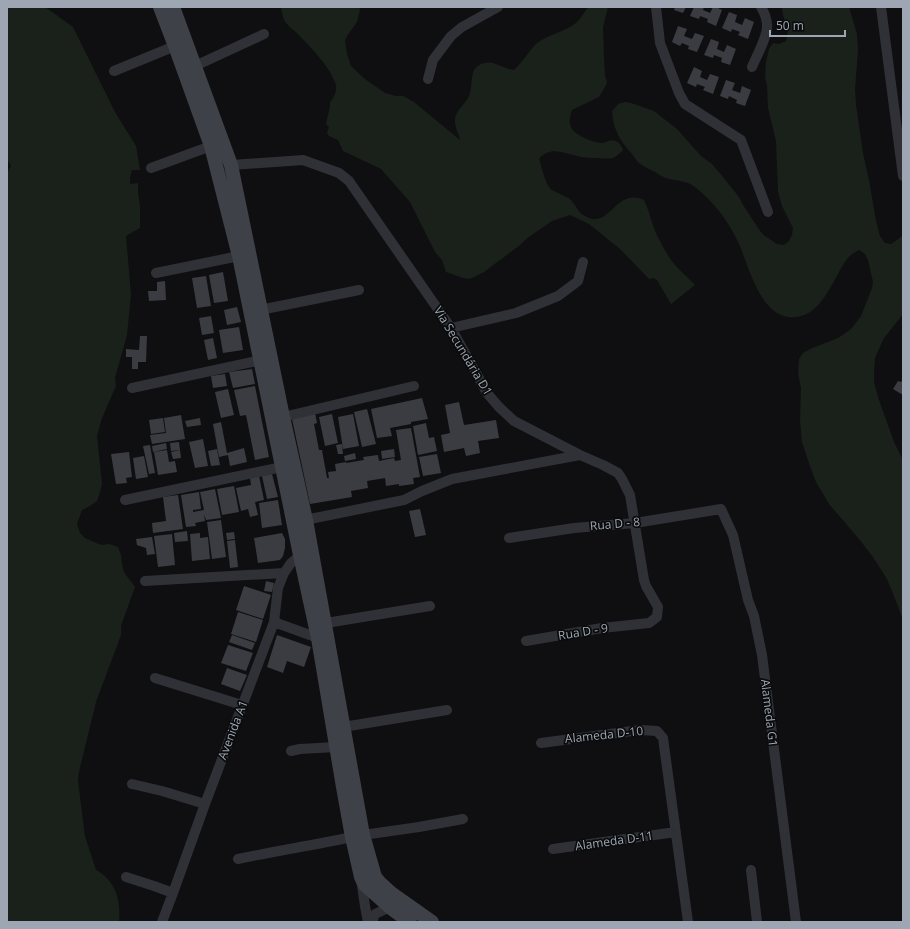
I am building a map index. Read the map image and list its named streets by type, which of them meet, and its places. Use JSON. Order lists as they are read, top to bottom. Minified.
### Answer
{"streets":{"street":["Via Secundária D1","Rua D - 8","Rua D - 9","Alameda G1","Avenida A1","Alameda D-10","Alameda D-11"]},"crossings":[["Via Secundária D1","Rua D - 8"],["Via Secundária D1","Rua D - 9"],["Rua D - 8","Alameda G1"],["Alameda D-10","Alameda D-11"]],"scale_bar":"50 m"}
